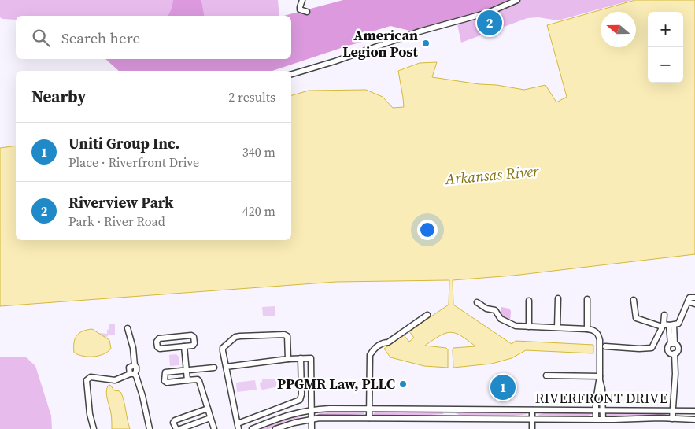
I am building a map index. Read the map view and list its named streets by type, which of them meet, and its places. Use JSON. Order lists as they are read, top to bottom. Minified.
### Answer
{"streets":{"street":["RIVERFRONT DRIVE"]},"water":["Arkansas River"],"places":["American Legion Post","PPGMR Law, PLLC"],"north":"left","page":{"pins":["2","1"],"map_buttons":["+","−"],"search":"Search here","heading":["Nearby","2 results"],"list":[{"mark":"1","name":"Uniti Group Inc.","note":"Place · Riverfront Drive","value":"340 m"},{"mark":"2","name":"Riverview Park","note":"Park · River Road","value":"420 m"}]}}
